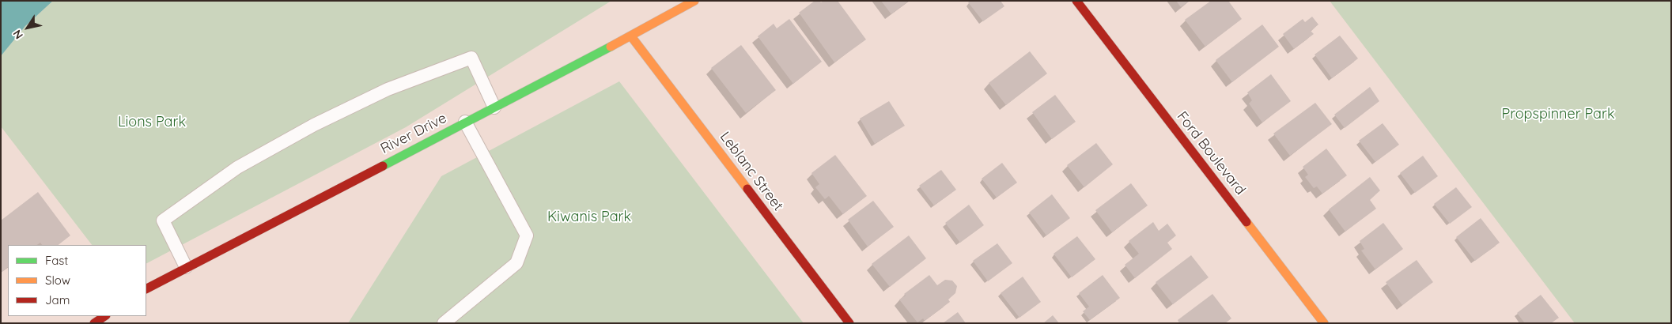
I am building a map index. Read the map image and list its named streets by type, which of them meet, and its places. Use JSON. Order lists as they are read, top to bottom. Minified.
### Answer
{"streets":{"street":["River Drive","Ford Boulevard","Leblanc Street"]},"crossings":[["River Drive","Leblanc Street"]],"parks":["Propspinner Park","Lions Park","Kiwanis Park"],"legend":["Fast","Slow","Jam"],"north":"bottom left"}
